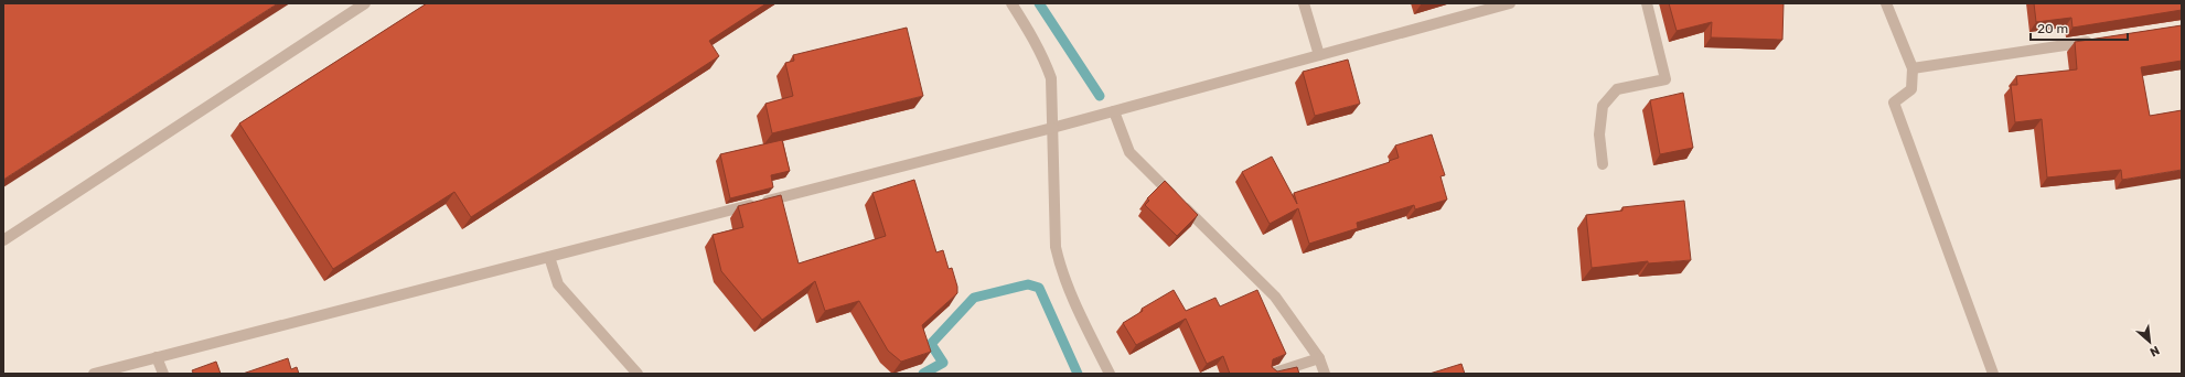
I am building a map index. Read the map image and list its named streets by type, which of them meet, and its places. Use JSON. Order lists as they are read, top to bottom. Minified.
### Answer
{"scale_bar":"20 m","north":"bottom right"}
